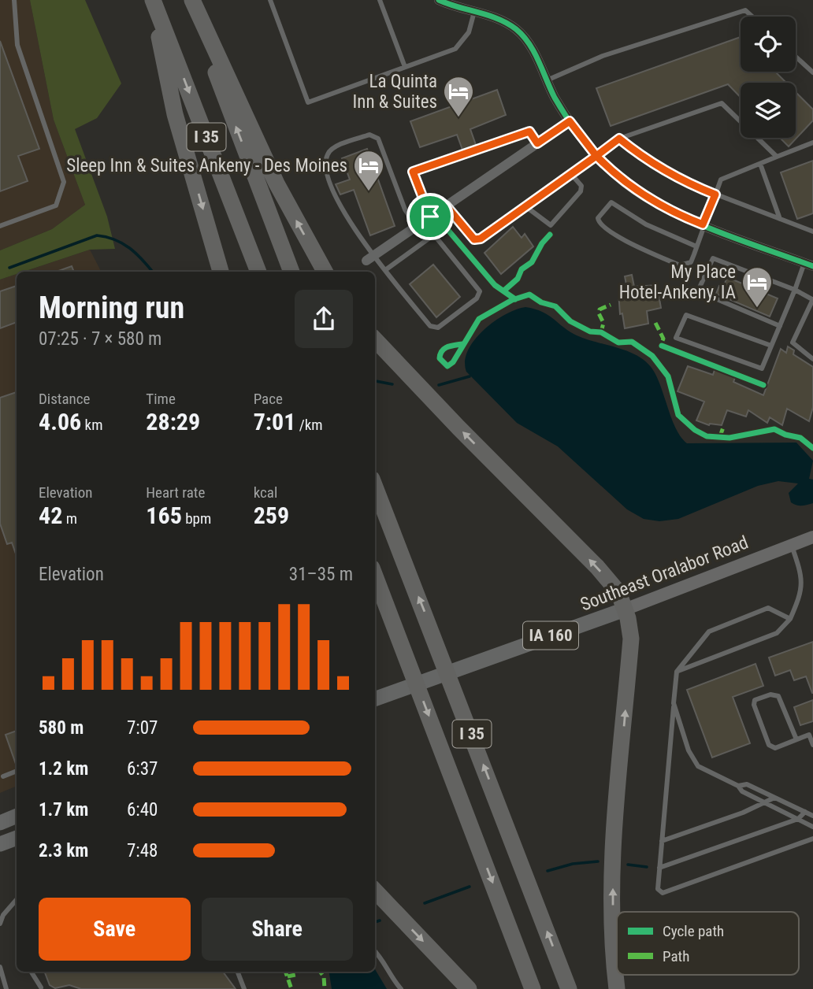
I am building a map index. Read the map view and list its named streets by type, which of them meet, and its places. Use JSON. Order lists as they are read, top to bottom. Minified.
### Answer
{"streets":{"highway":["I 35"],"main road":["Southeast Oralabor Road","IA 160"]},"places":{"hotel":["La Quinta Inn & Suites","Sleep Inn & Suites Ankeny - Des Moines","My Place Hotel-Ankeny, IA"]},"legend":["Cycle path","Path"],"page":{"heading":["Morning run","07:25 · 7 × 580 m"],"stats":[["Distance","4.06 km"],["Time","28:29"],["Pace","7:01 /km"],["Elevation","42 m"],["Heart rate","165 bpm"],["kcal","259"]],"chart":["Elevation","31–35 m"],"list":[{"name":"580 m","note":"7:07"},{"name":"1.2 km","note":"6:37"},{"name":"1.7 km","note":"6:40"},{"name":"2.3 km","note":"7:48"}],"buttons":["Save","Share"]}}
